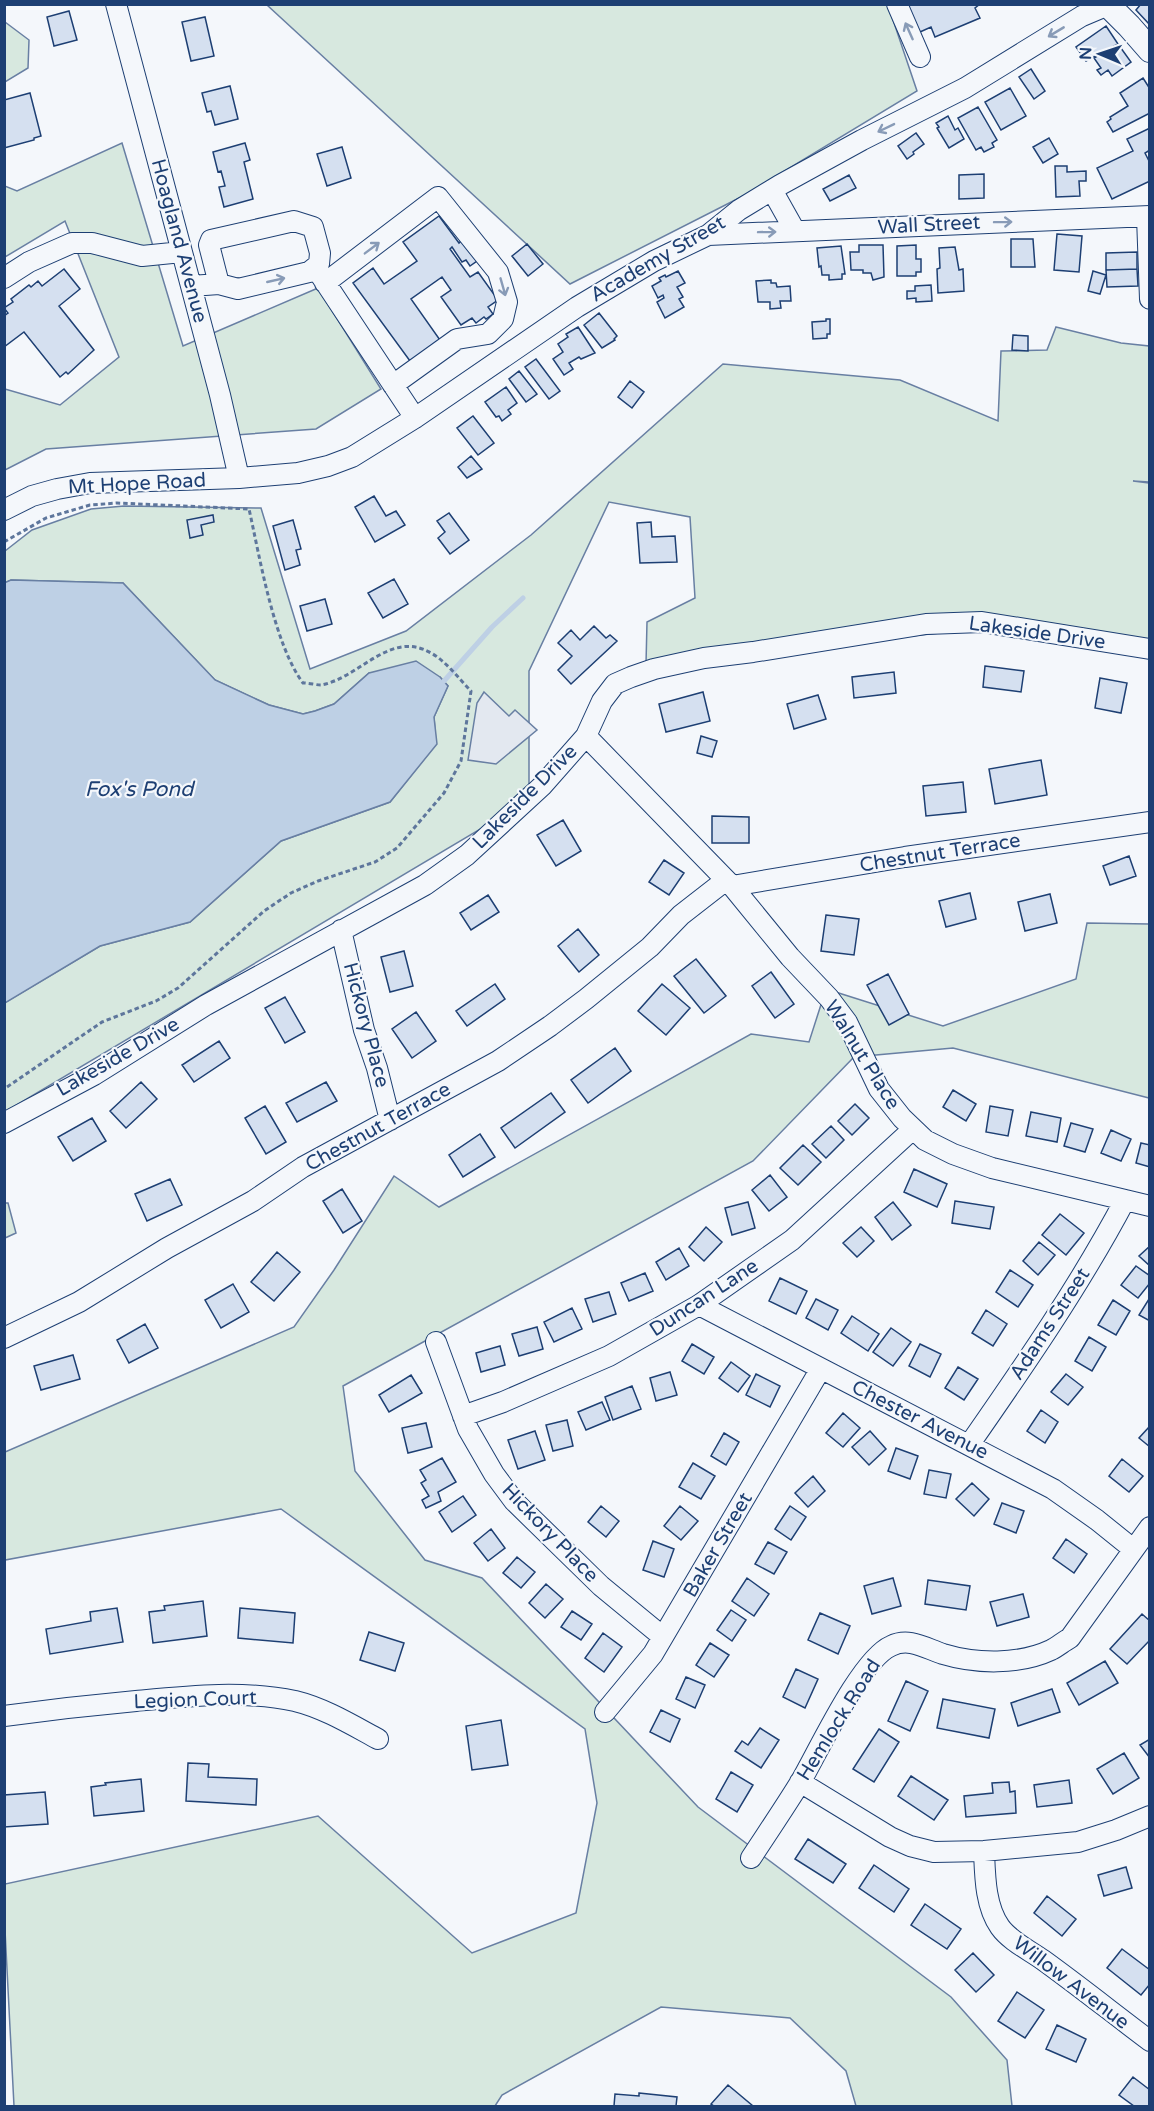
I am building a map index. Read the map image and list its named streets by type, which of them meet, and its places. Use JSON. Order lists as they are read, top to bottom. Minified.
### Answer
{"streets":{"street":["Wall Street","Hoagland Avenue","Academy Street","Mt Hope Road","Lakeside Drive","Chestnut Terrace","Hickory Place","Walnut Place","Duncan Lane","Adams Street","Chester Avenue","Baker Street","Legion Court","Hemlock Road","Willow Avenue"]},"crossings":[["Wall Street","Academy Street"],["Hoagland Avenue","Academy Street"],["Hoagland Avenue","Mt Hope Road"],["Academy Street","Mt Hope Road"],["Lakeside Drive","Hickory Place"],["Lakeside Drive","Walnut Place"],["Chestnut Terrace","Hickory Place"],["Chestnut Terrace","Walnut Place"],["Hickory Place","Duncan Lane"],["Hickory Place","Baker Street"],["Walnut Place","Duncan Lane"],["Walnut Place","Adams Street"],["Duncan Lane","Chester Avenue"],["Adams Street","Chester Avenue"],["Chester Avenue","Baker Street"],["Chester Avenue","Hemlock Road"]],"one_way":["Wall Street","Academy Street"],"water":["Fox's Pond"],"north":"left"}
